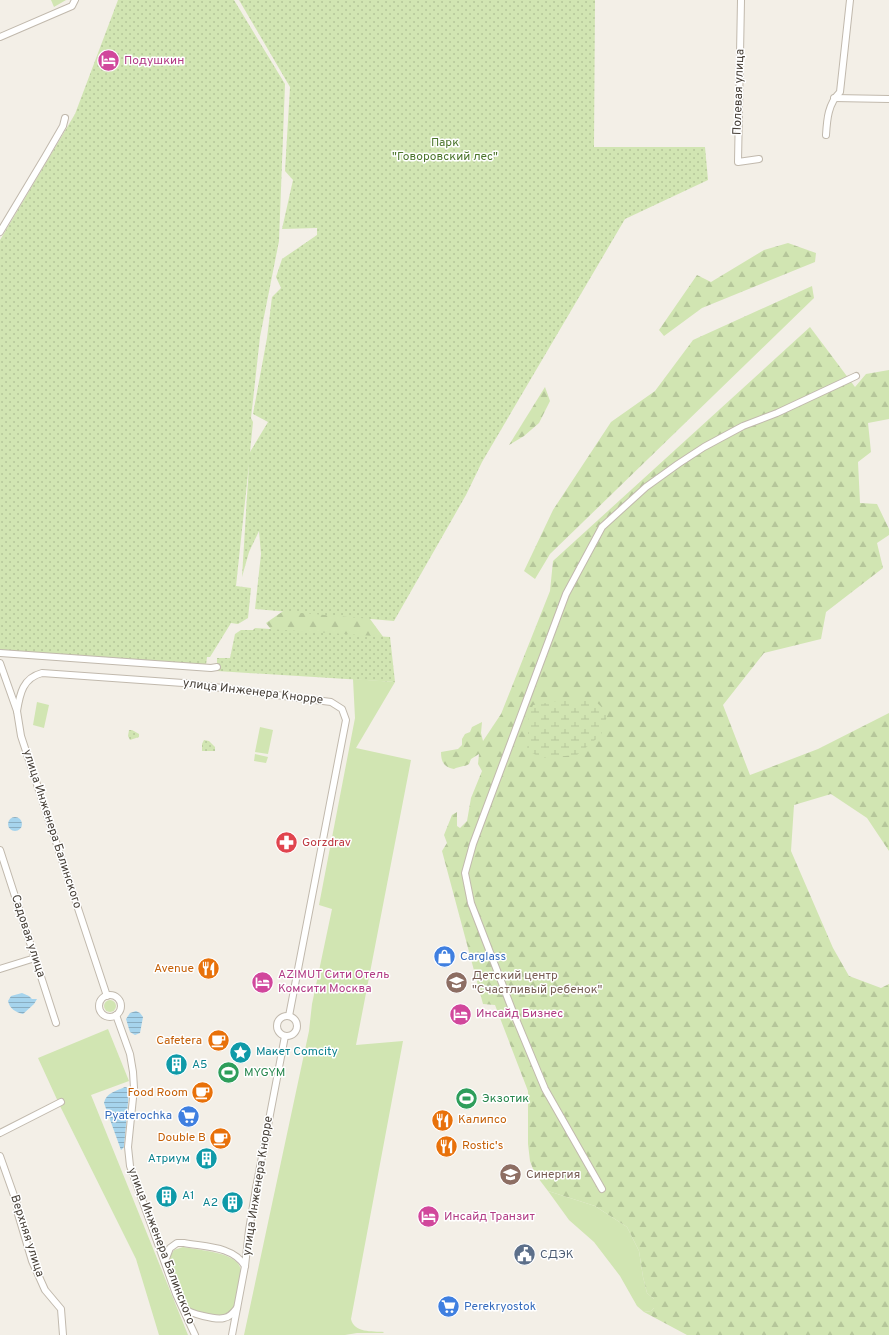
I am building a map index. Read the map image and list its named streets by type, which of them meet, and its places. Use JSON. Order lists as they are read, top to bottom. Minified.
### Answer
{"streets":{"street":["Полевая улица","улица Инженера Кнорре","улица Инженера Балинского","Садовая улица","Верхняя улица"]},"crossings":[["улица Инженера Кнорре","улица Инженера Балинского"]],"parks":["Парк \"Говоровский лес\""],"places":{"hotel":["Подушкин","AZIMUT Сити Отель Комсити Москва","Инсайд Бизнес","Инсайд Транзит"],"pharmacy":["Gorzdrav"],"shop":["Carglass"],"restaurant":["Avenue","Калипсо","Rostic's"],"school or university":["Детский центр \"Счастливый ребенок\"","Синергия"],"cafe":["Cafetera","Food Room","Double B"],"place":["Макет Comcity"],"building":["А5","Атриум","А1","А2"],"sports":["MYGYM","Экзотик"],"supermarket":["Pyaterochka","Perekryostok"],"public building":["СДЭК"]}}
